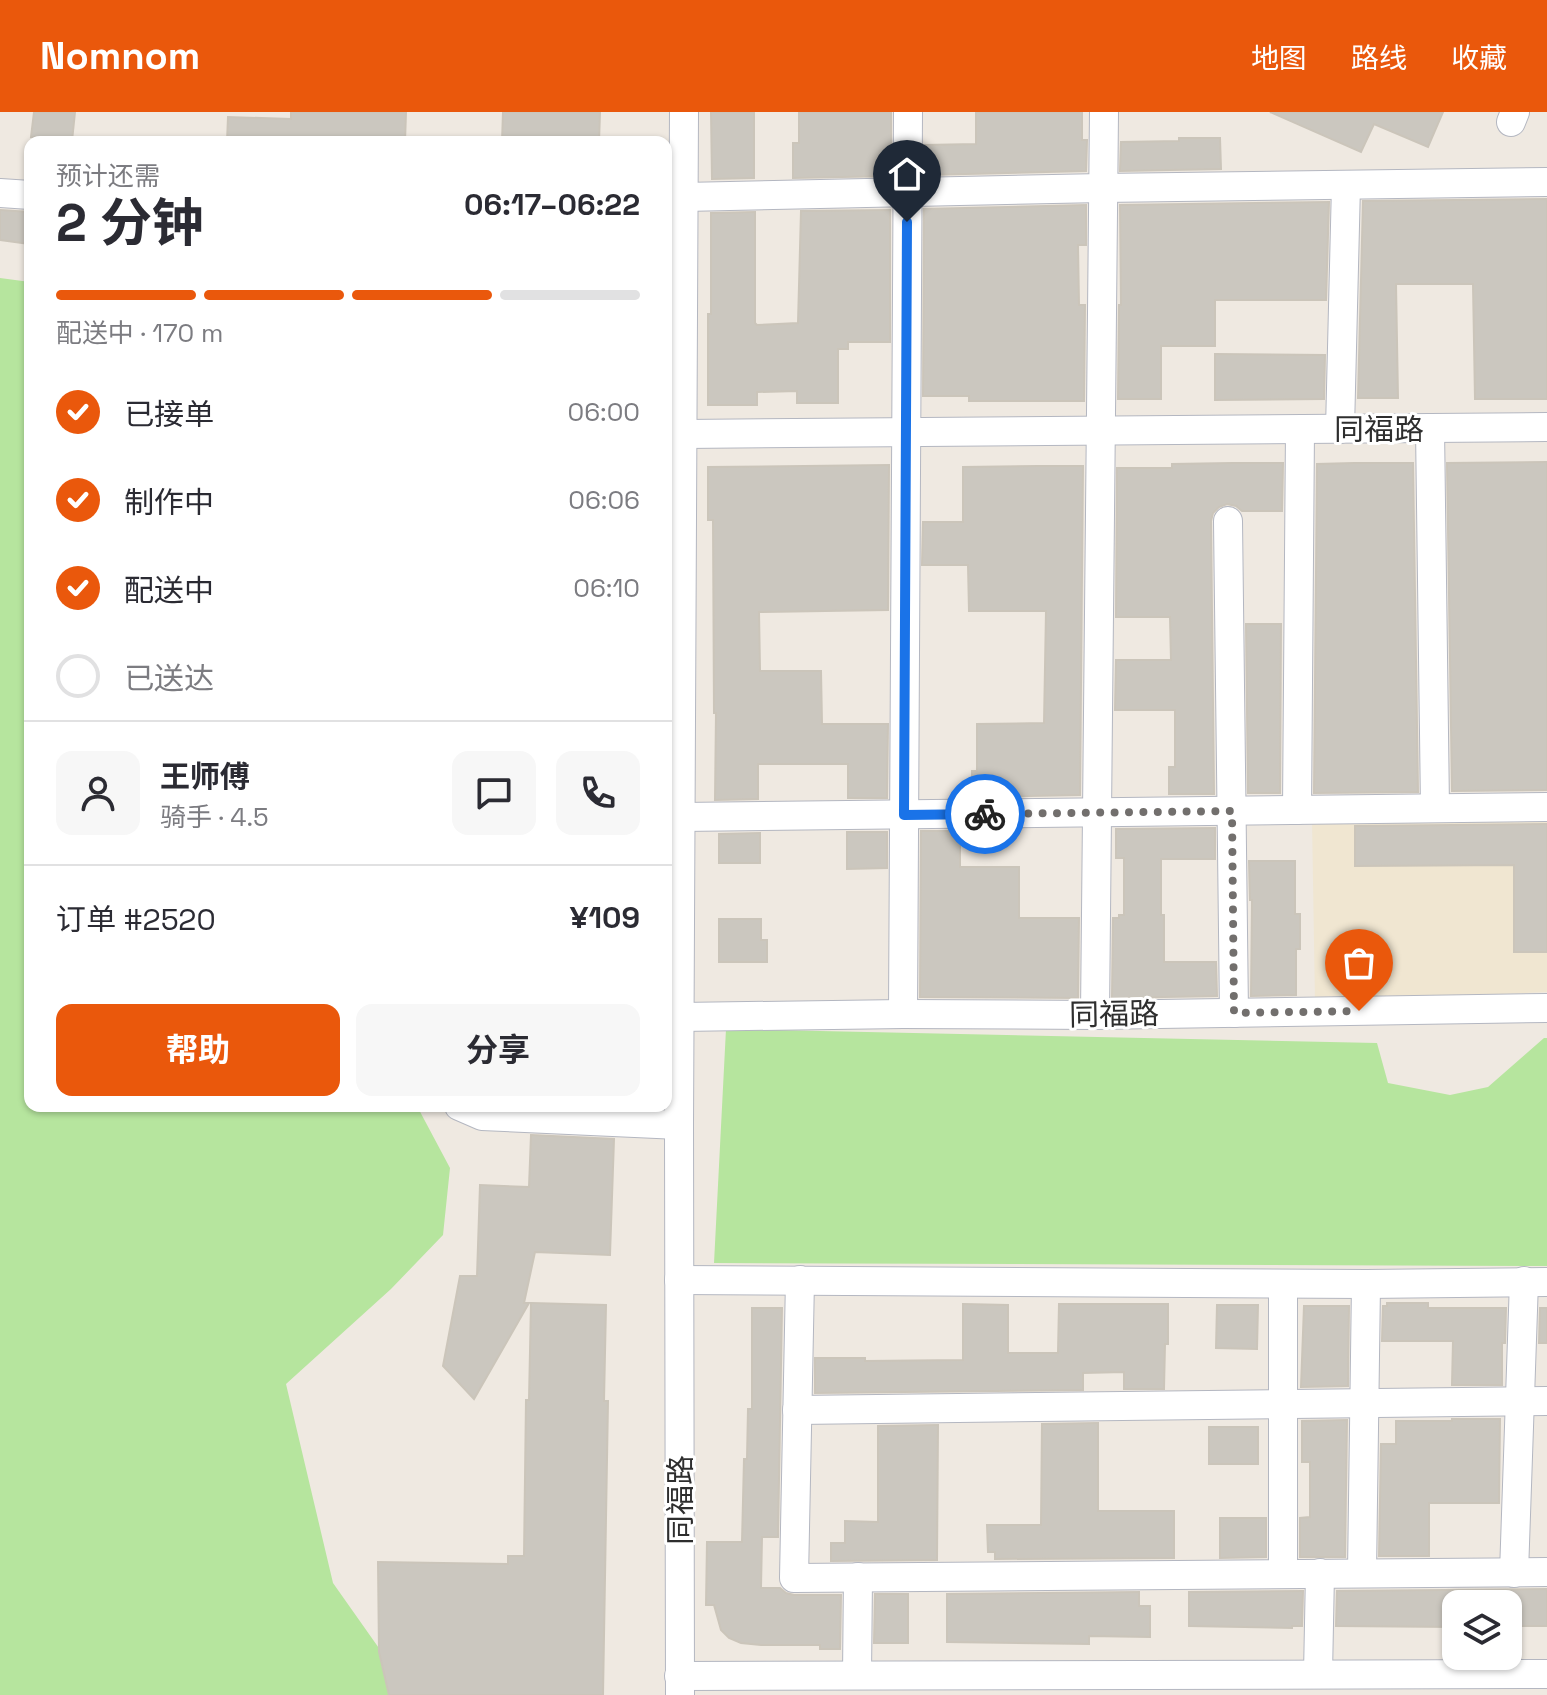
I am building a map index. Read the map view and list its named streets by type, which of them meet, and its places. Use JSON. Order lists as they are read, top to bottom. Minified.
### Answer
{"streets":{"street":["同福路"]},"page":{"header":"Nomnom","nav":["地图","路线","收藏"],"heading":["2 分钟","预计还需","06:17–06:22"],"panel":["王师傅","骑手 · 4.5","订单 #2520","¥109"],"bar":"配送中 · 170 m","list":[["已接单","06:00"],["制作中","06:06"],["配送中","06:10"],"已送达"],"buttons":["帮助","分享"]}}
